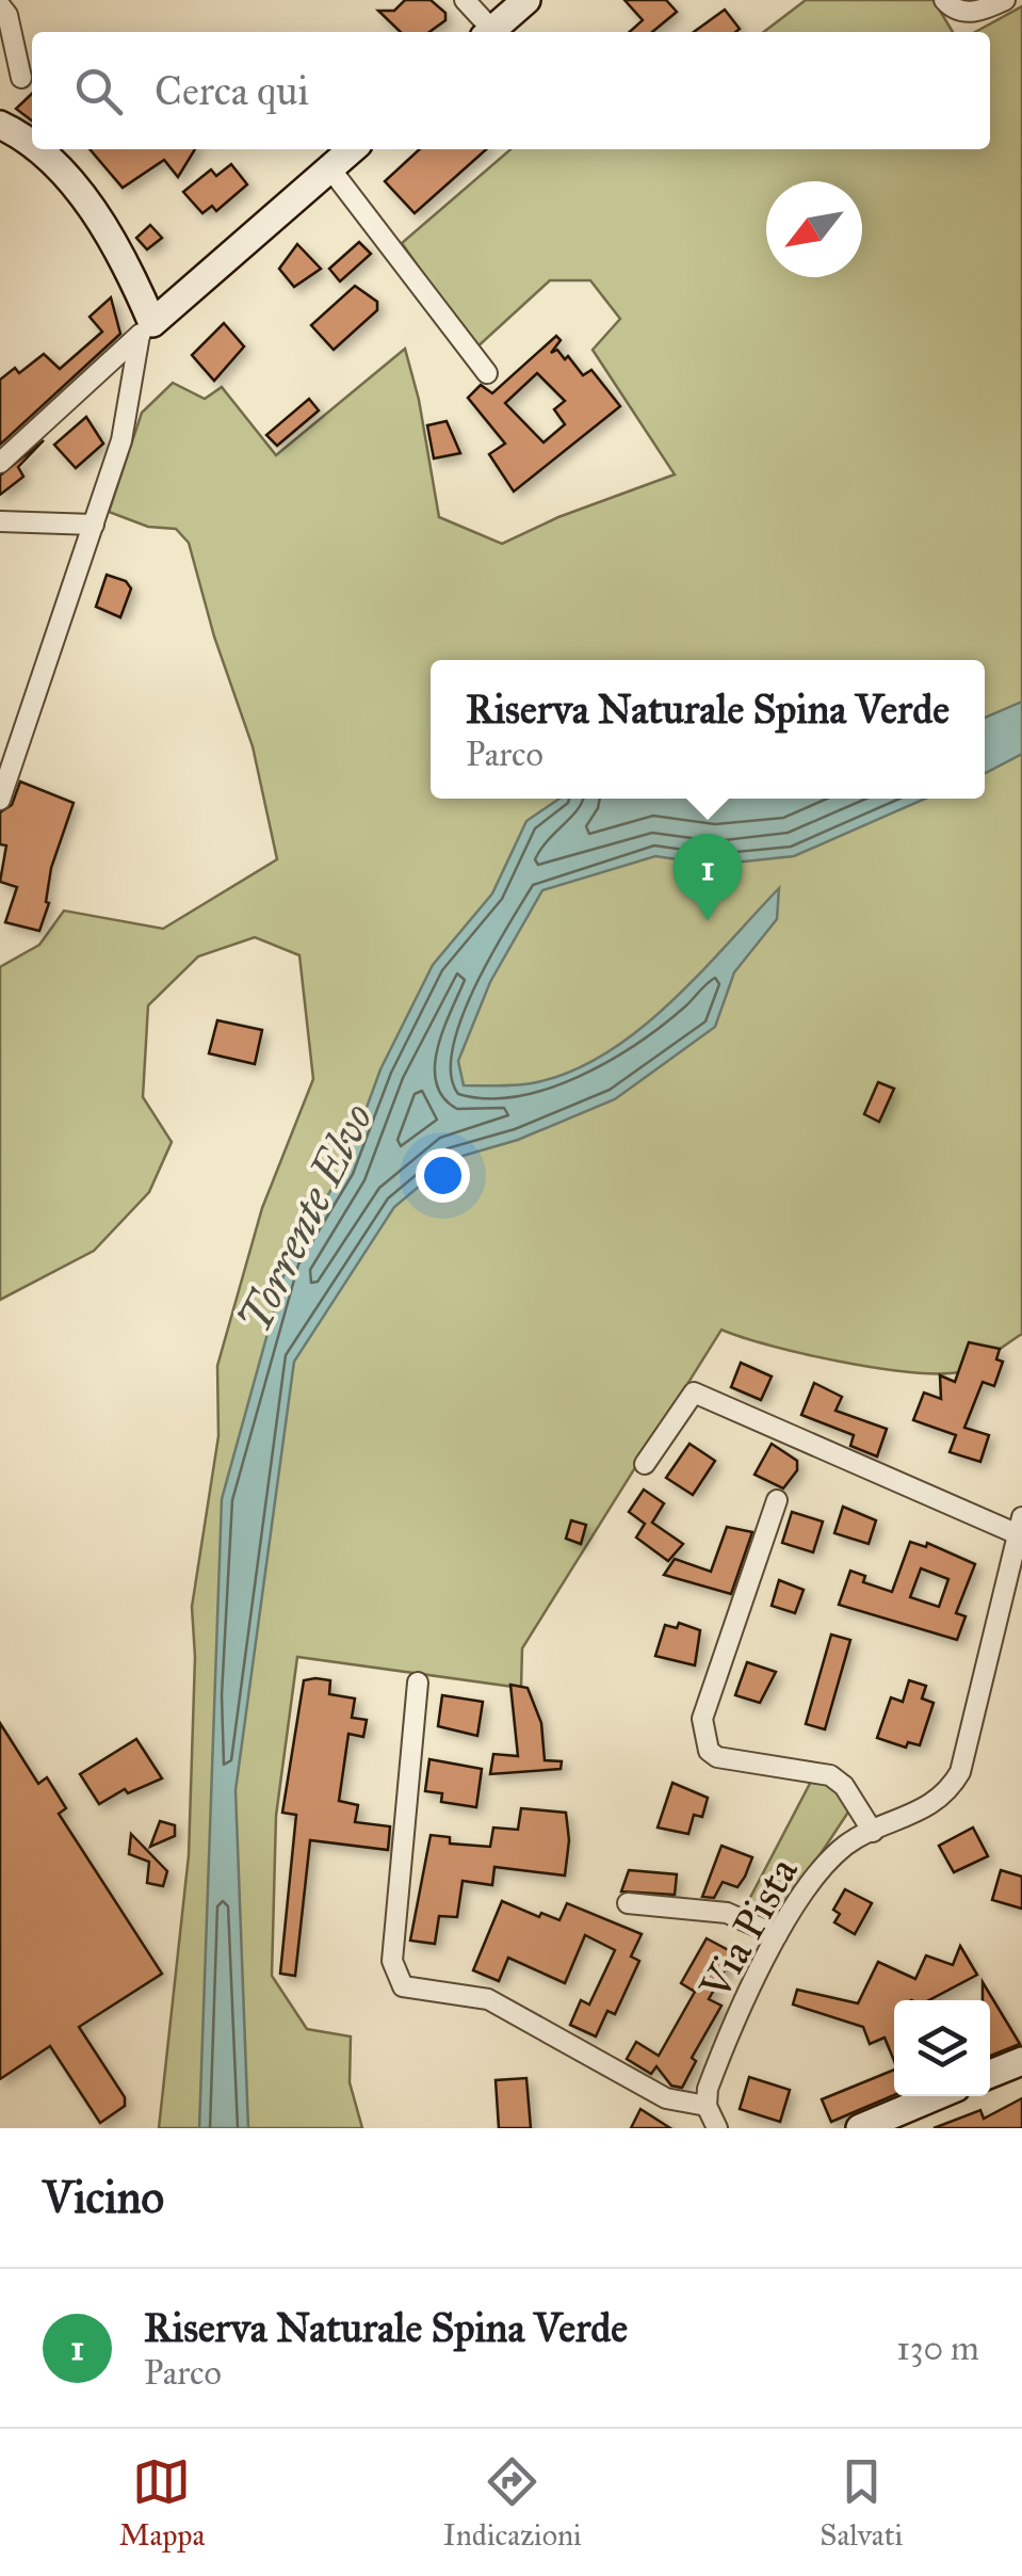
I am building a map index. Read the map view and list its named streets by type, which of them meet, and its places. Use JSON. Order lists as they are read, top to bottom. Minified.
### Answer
{"streets":{"street":["Via Pista"]},"water":["Torrente Elvo"],"north":"bottom left","page":{"search":"Cerca qui","popup":["Riserva Naturale Spina Verde","Parco"],"pins":"1","heading":"Vicino","list":[{"mark":"1","name":"Riserva Naturale Spina Verde","note":"Parco","value":"130 m"}],"nav":["Mappa","Indicazioni","Salvati"]}}
